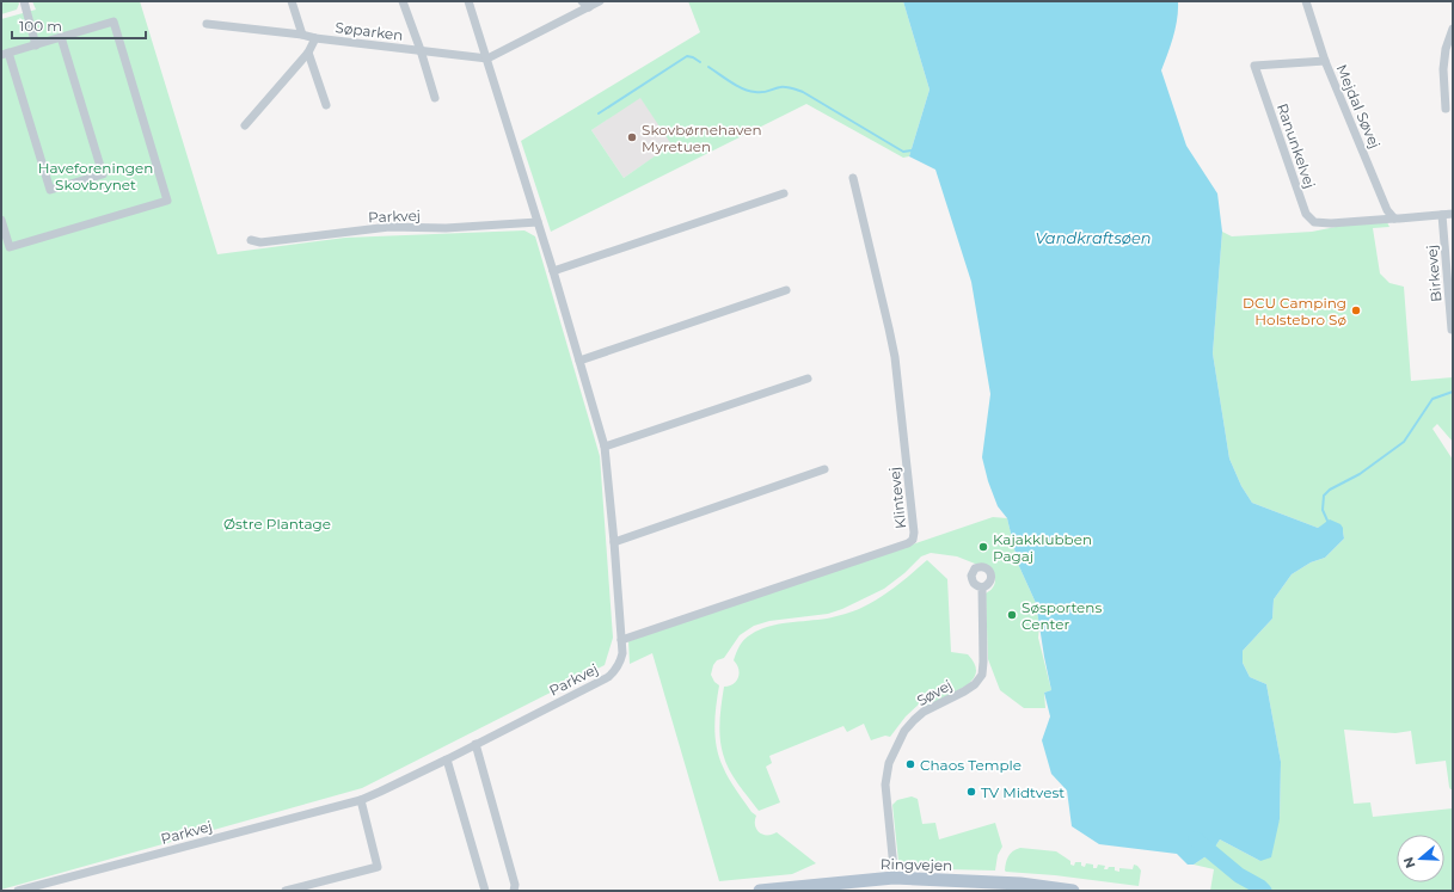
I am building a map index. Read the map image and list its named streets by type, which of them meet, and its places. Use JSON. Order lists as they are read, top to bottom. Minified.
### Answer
{"streets":{"main road":["Ringvejen"],"street":["Søparken","Mejdal Søvej","Ranunkelvej","Parkvej","Birkevej","Klintevej","Søvej"]},"crossings":[["Søparken","Parkvej"],["Mejdal Søvej","Ranunkelvej"],["Parkvej","Klintevej"],["Søvej","Ringvejen"]],"water":["Vandkraftsøen"],"parks":["Haveforeningen Skovbrynet","Østre Plantage"],"places":["Skovbørnehaven Myretuen","DCU Camping Holstebro Sø","Kajakklubben Pagaj","Søsportens Center","Chaos Temple","TV Midtvest"],"scale_bar":"100 m","north":"left"}
